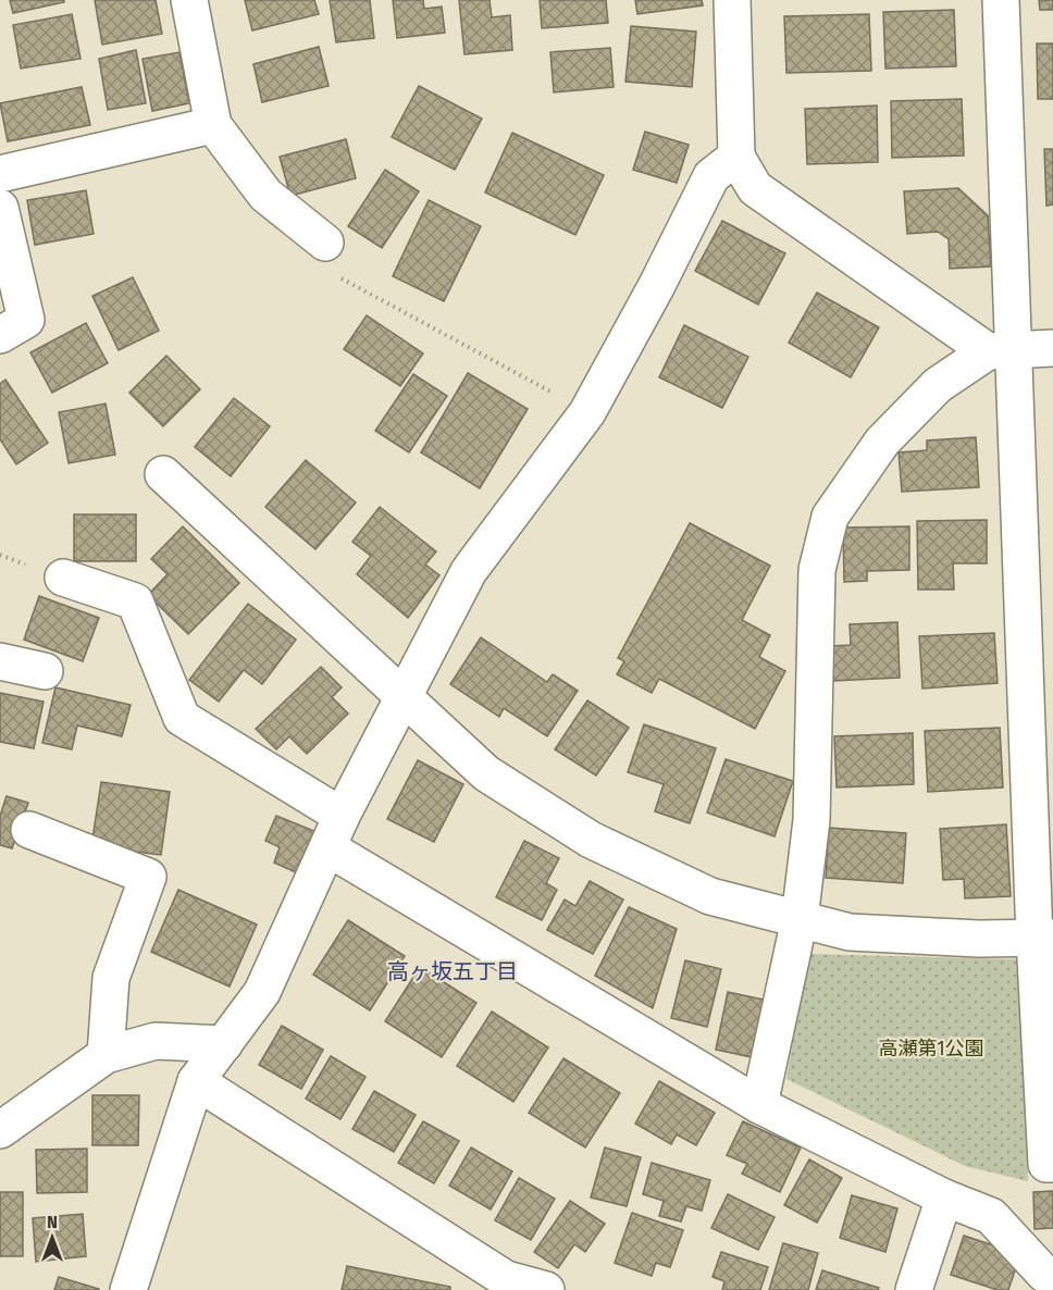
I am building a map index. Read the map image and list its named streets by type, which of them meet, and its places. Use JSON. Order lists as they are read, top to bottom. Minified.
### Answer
{"districts":["高ヶ坂五丁目"],"parks":["高瀬第1公園"],"north":"top"}
